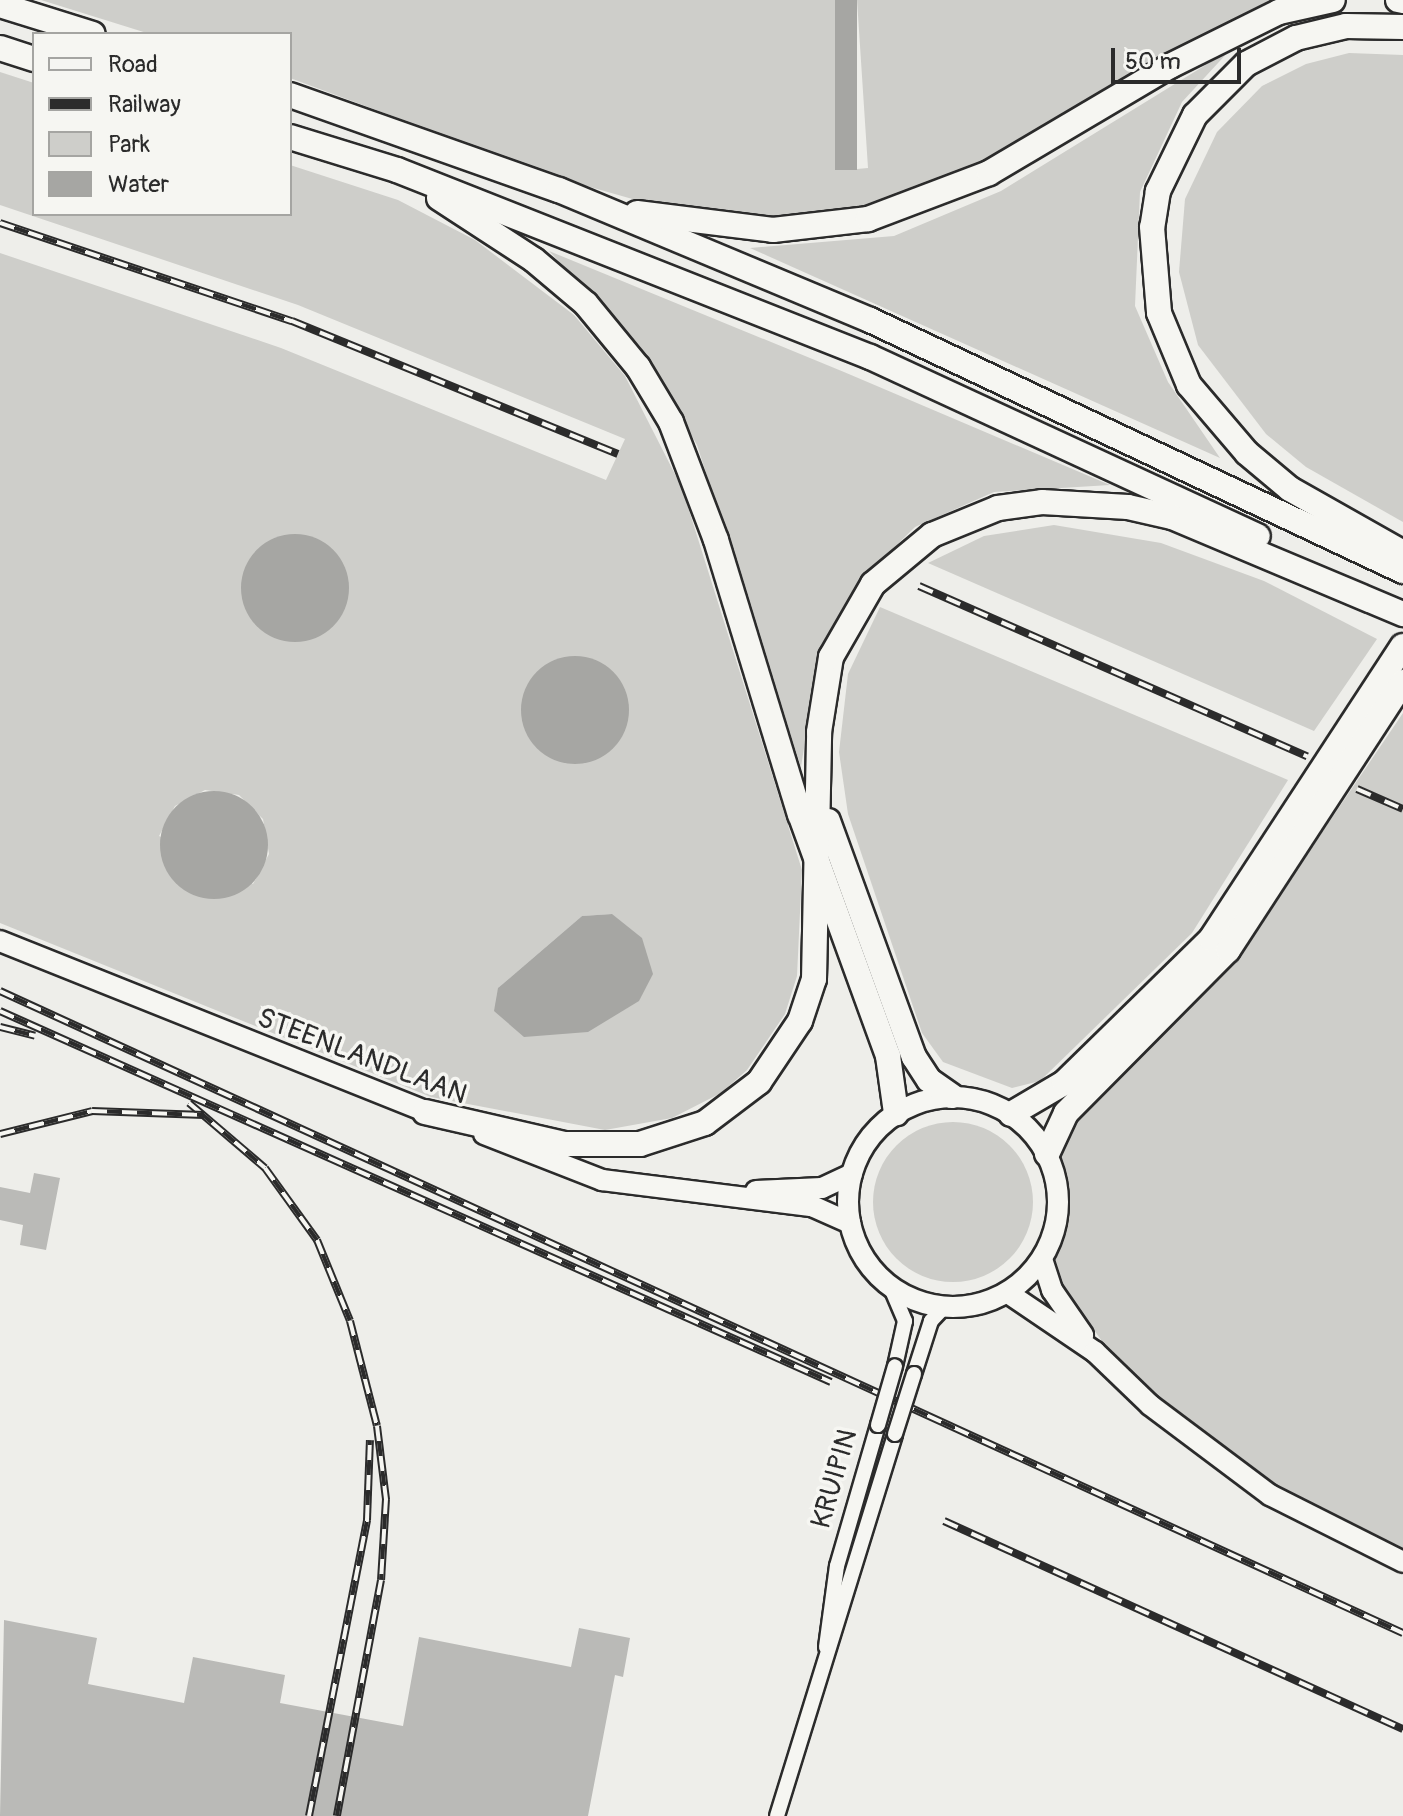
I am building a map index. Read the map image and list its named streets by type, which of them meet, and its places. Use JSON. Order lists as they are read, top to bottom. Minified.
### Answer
{"streets":{"main road":["STEENLANDLAAN"],"street":["KRUIPIN"]},"crossings":[["STEENLANDLAAN","KRUIPIN"]],"legend":["Road","Railway","Park","Water"],"scale_bar":"50 m"}
